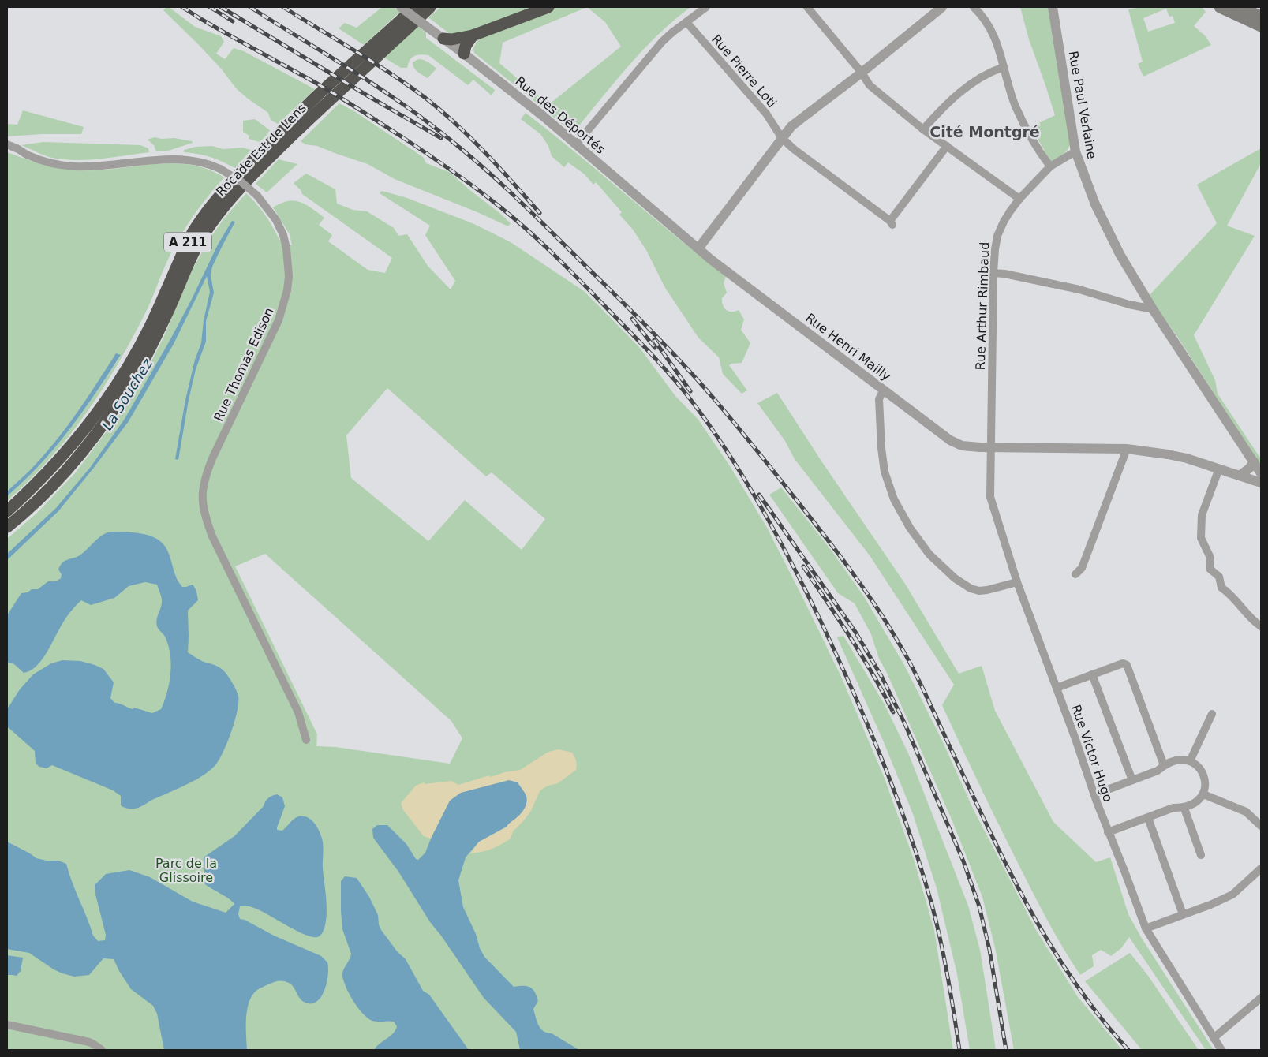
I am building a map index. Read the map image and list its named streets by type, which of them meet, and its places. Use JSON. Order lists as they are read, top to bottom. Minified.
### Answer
{"streets":{"highway":["Rocade Est de Lens","A 211"],"street":["Rue Pierre Loti","Rue Paul Verlaine","Rue des Déportés","Rue Arthur Rimbaud","Rue Henri Mailly","Rue Thomas Edison","Rue Victor Hugo"]},"crossings":[["Rue Paul Verlaine","Rue Arthur Rimbaud"],["Rue des Déportés","Rue Henri Mailly"],["Rue Arthur Rimbaud","Rue Henri Mailly"],["Rue Arthur Rimbaud","Rue Victor Hugo"],["Rue Henri Mailly","Rue Victor Hugo"]],"districts":["Cité Montgré"],"water":["La Souchez"],"parks":["Parc de la Glissoire"]}
